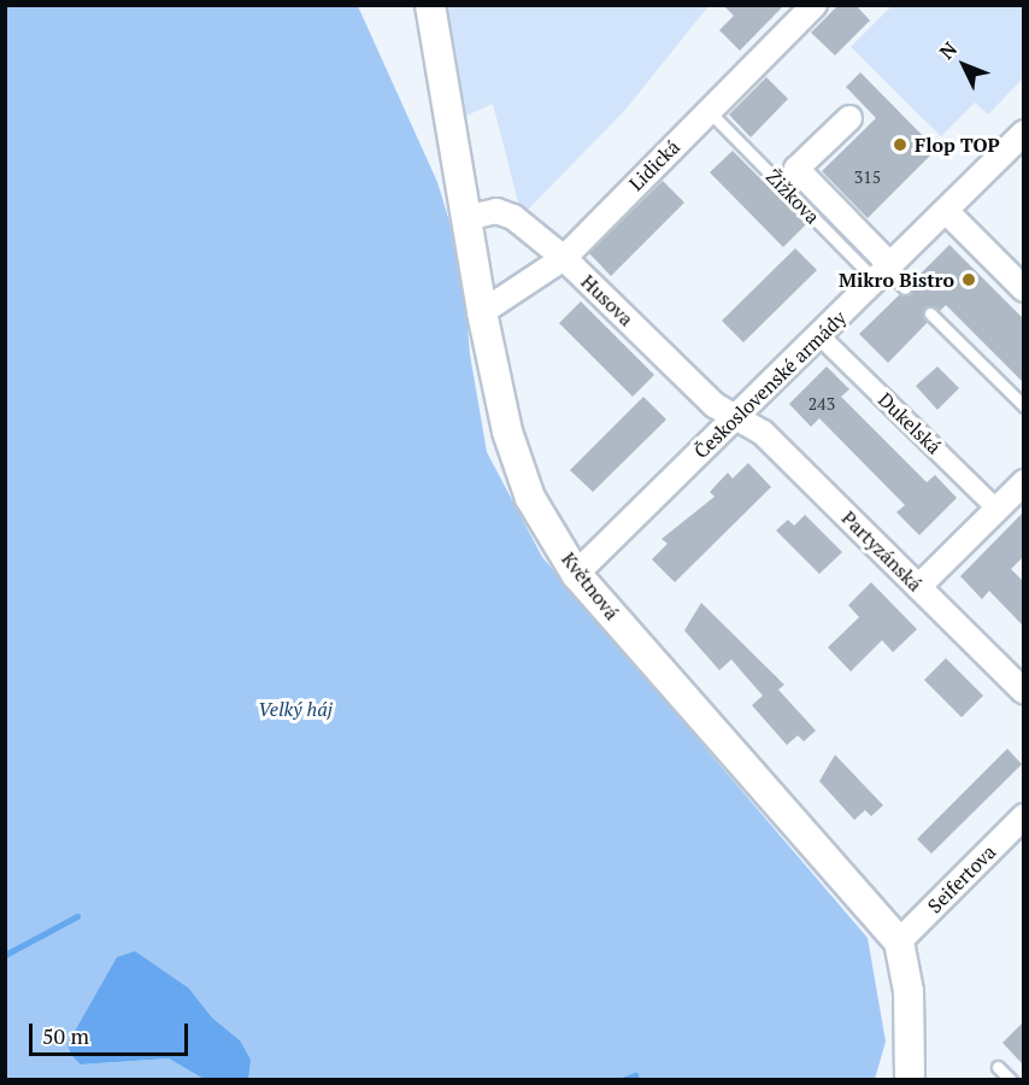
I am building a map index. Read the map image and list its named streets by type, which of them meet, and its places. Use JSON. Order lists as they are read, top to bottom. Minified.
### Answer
{"streets":{"street":["Lidická","Žižkova","Husova","Československé armády","Dukelská","Partyzánská","Květnová","Seifertova"]},"crossings":[["Lidická","Žižkova"],["Lidická","Husova"],["Lidická","Květnová"],["Žižkova","Československé armády"],["Husova","Československé armády"],["Husova","Partyzánská"],["Husova","Květnová"],["Československé armády","Dukelská"],["Československé armády","Partyzánská"],["Československé armády","Květnová"],["Květnová","Seifertova"]],"parks":["Velký háj"],"places":["Flop TOP","Mikro Bistro"],"house_numbers":["315","243"],"scale_bar":"50 m","north":"top left"}
